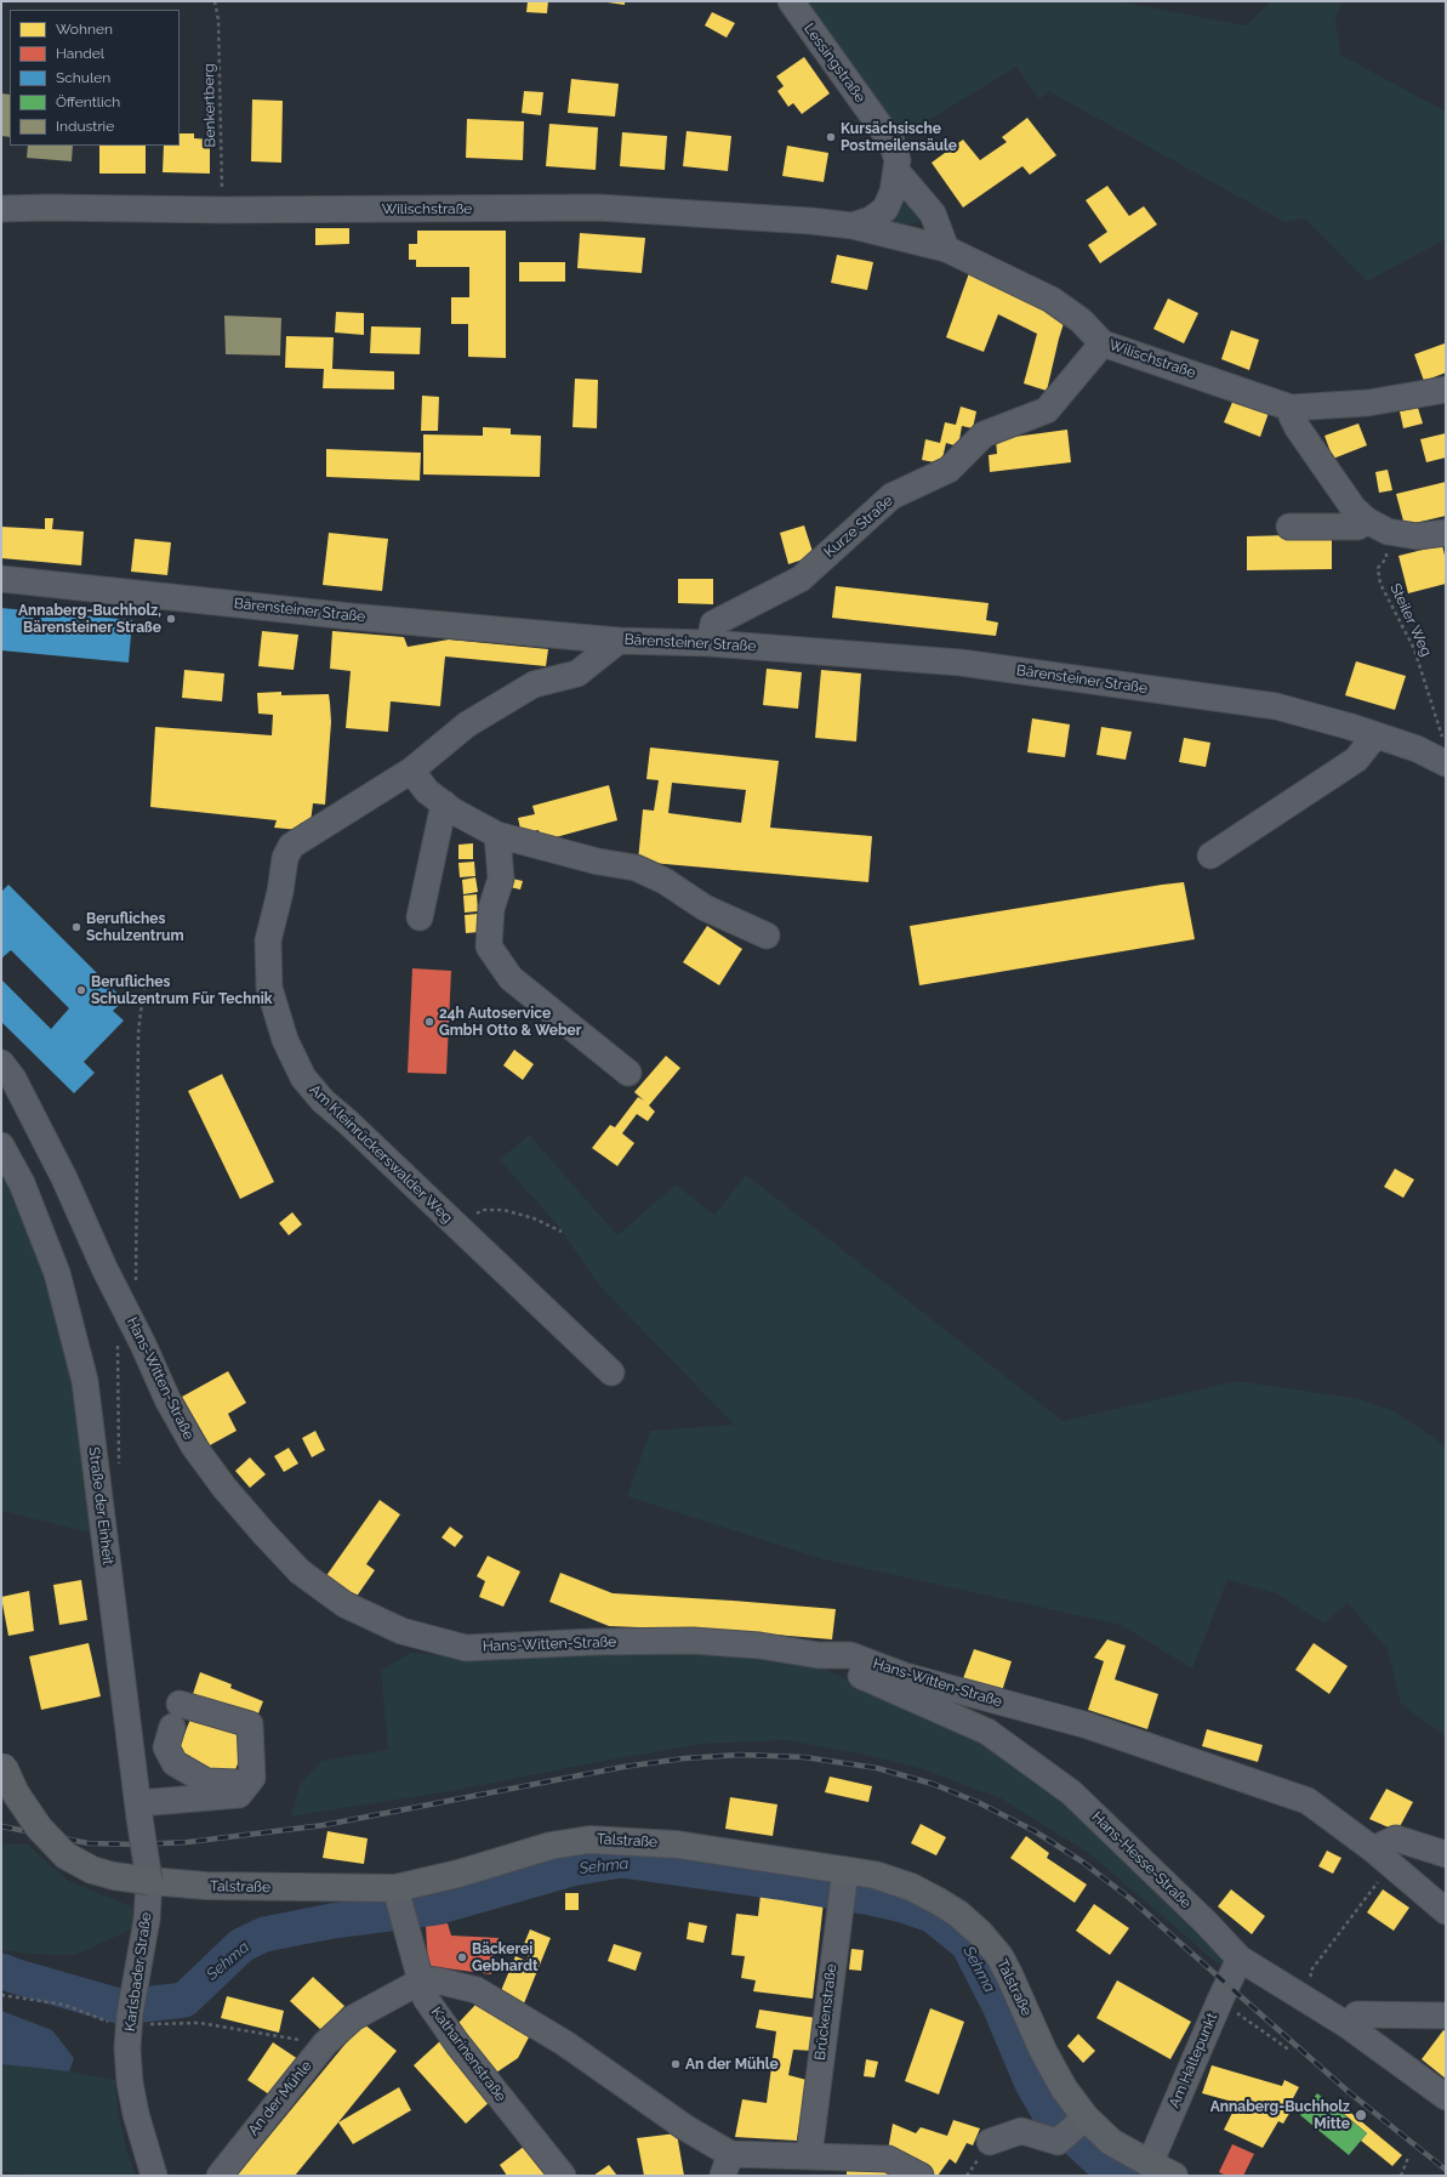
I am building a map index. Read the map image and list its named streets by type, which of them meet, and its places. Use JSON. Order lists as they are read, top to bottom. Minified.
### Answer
{"streets":{"main road":["Talstraße"],"street":["Lessingstraße","Wilischstraße","Kurze Straße","Bärensteiner Straße","Am Kleinrückerswalder Weg","Hans-Witten-Straße","Straße der Einheit","Hans-Hesse-Straße","Karlsbader Straße","Brückenstraße","Katharinenstraße","Am Haltepunkt","An der Mühle"],"path":["Benkertberg","Steiler Weg"]},"crossings":[["Lessingstraße","Wilischstraße"],["Benkertberg","Wilischstraße"],["Wilischstraße","Kurze Straße"],["Kurze Straße","Bärensteiner Straße"],["Bärensteiner Straße","Am Kleinrückerswalder Weg"],["Hans-Witten-Straße","Hans-Hesse-Straße"],["Straße der Einheit","Talstraße"],["Straße der Einheit","Karlsbader Straße"],["Talstraße","Karlsbader Straße"],["Talstraße","Brückenstraße"],["Talstraße","Katharinenstraße"],["Talstraße","Am Haltepunkt"],["Hans-Hesse-Straße","Am Haltepunkt"],["Katharinenstraße","An der Mühle"]],"water":["Sehma"],"places":["Kursächsische Postmeilensäule","Annaberg-Buchholz, Bärensteiner Straße","Berufliches Schulzentrum","Berufliches Schulzentrum Für Technik","24h Autoservice GmbH Otto & Weber","Bäckerei Gebhardt","An der Mühle","Annaberg-Buchholz Mitte"],"legend":["Wohnen","Handel","Schulen","Öffentlich","Industrie"]}
